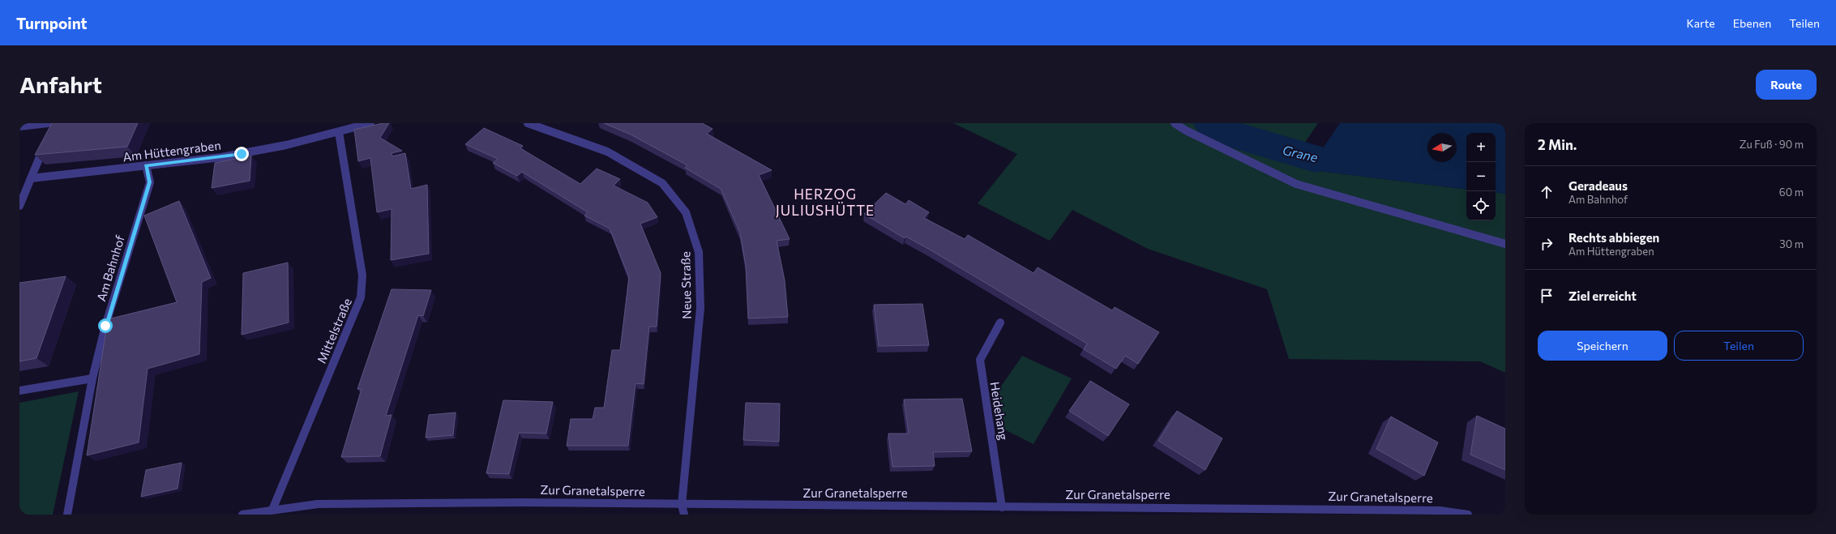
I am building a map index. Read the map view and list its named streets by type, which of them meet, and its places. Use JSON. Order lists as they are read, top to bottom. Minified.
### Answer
{"streets":{"street":["Am Hüttengraben","Am Bahnhof","Neue Straße","Mittelstraße","Heidehang","Zur Granetalsperre"]},"crossings":[["Am Hüttengraben","Am Bahnhof"],["Am Hüttengraben","Mittelstraße"],["Neue Straße","Zur Granetalsperre"],["Mittelstraße","Zur Granetalsperre"],["Heidehang","Zur Granetalsperre"]],"districts":["HERZOG JULIUSHÜTTE"],"water":["Grane"],"north":"left","page":{"header":"Turnpoint","nav":["Karte","Ebenen","Teilen"],"buttons":["Route",["Speichern","Teilen"]],"title":"Anfahrt","heading":["2 Min.","Zu Fuß · 90 m"],"map_buttons":["+","−"],"list":[["Geradeaus","Am Bahnhof","60 m"],["Rechts abbiegen","Am Hüttengraben","30 m"],"Ziel erreicht"]}}
